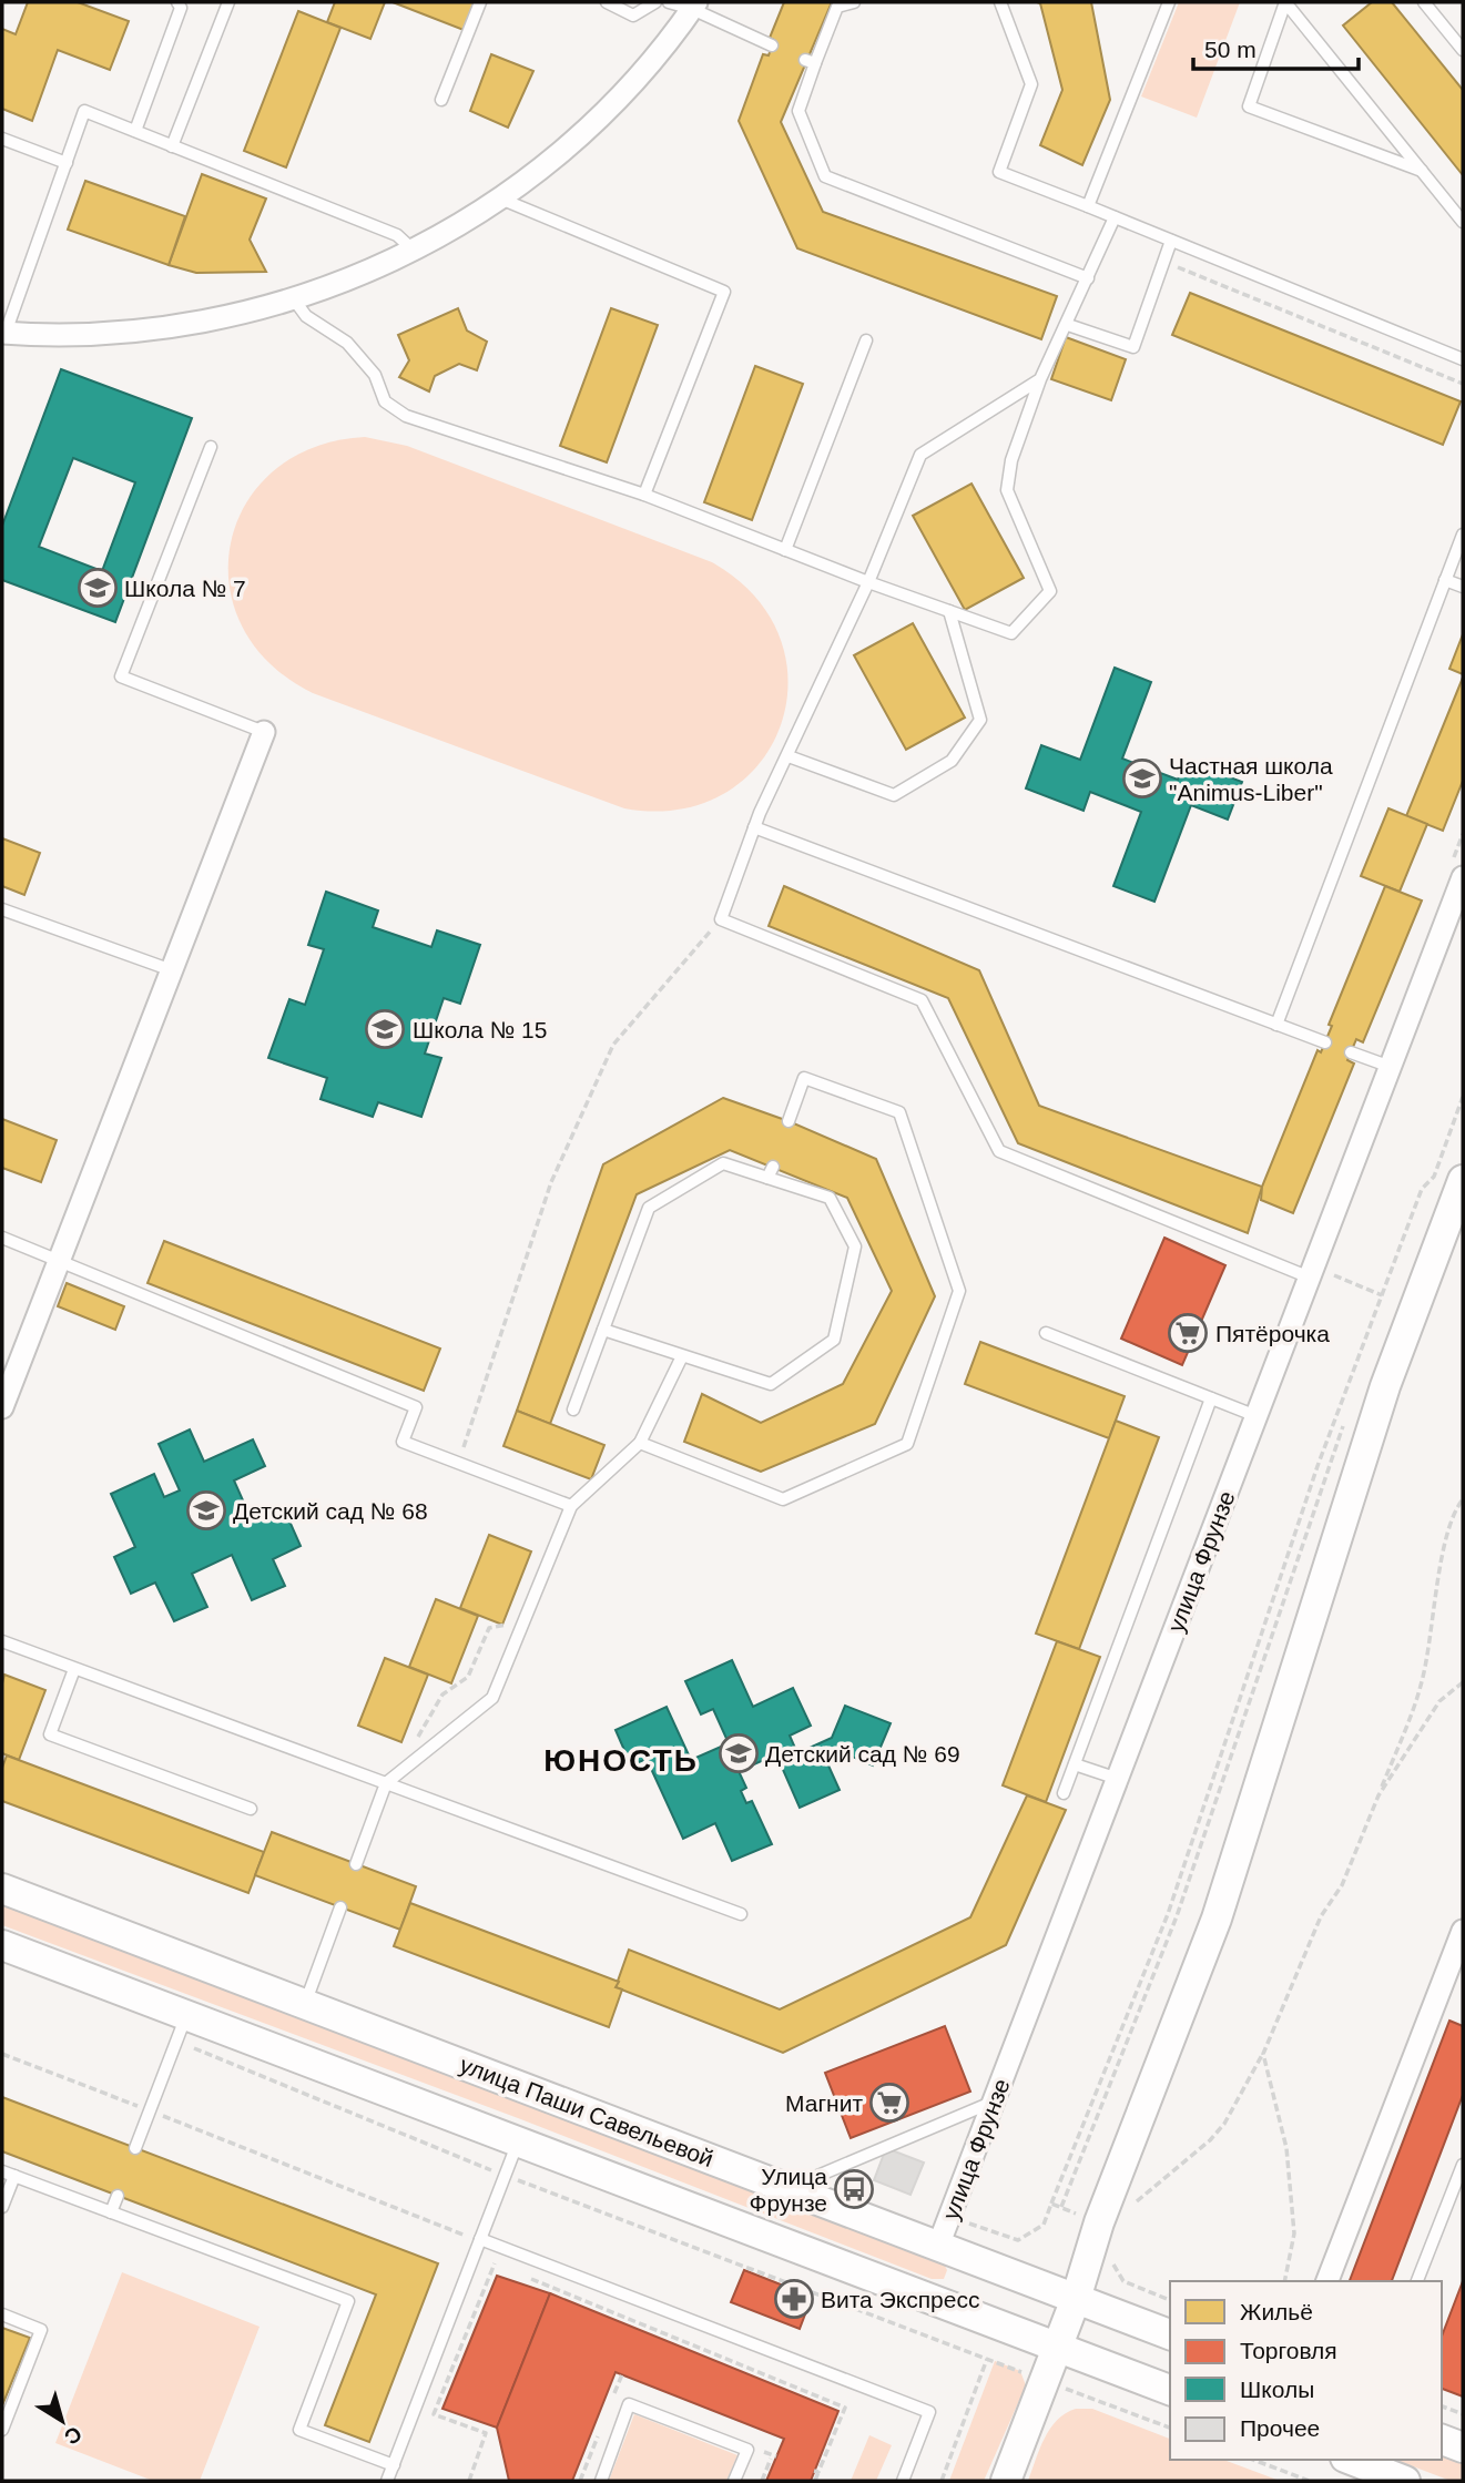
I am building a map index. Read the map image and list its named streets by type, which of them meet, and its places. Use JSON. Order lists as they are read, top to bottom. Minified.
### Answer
{"streets":{"main road":["улица Паши Савельевой"],"street":["улица Фрунзе"]},"crossings":[["улица Фрунзе","улица Паши Савельевой"]],"districts":["ЮНОСТЬ"],"places":{"school or university":["Школа № 7","Частная школа \"Animus-Liber\"","Школа № 15","Детский сад № 68","Детский сад № 69"],"supermarket":["Пятёрочка","Магнит"],"bus stop":["Улица Фрунзе"],"pharmacy":["Вита Экспресс"]},"legend":["Жильё","Торговля","Школы","Прочее"],"scale_bar":"50 m","north":"bottom right"}
